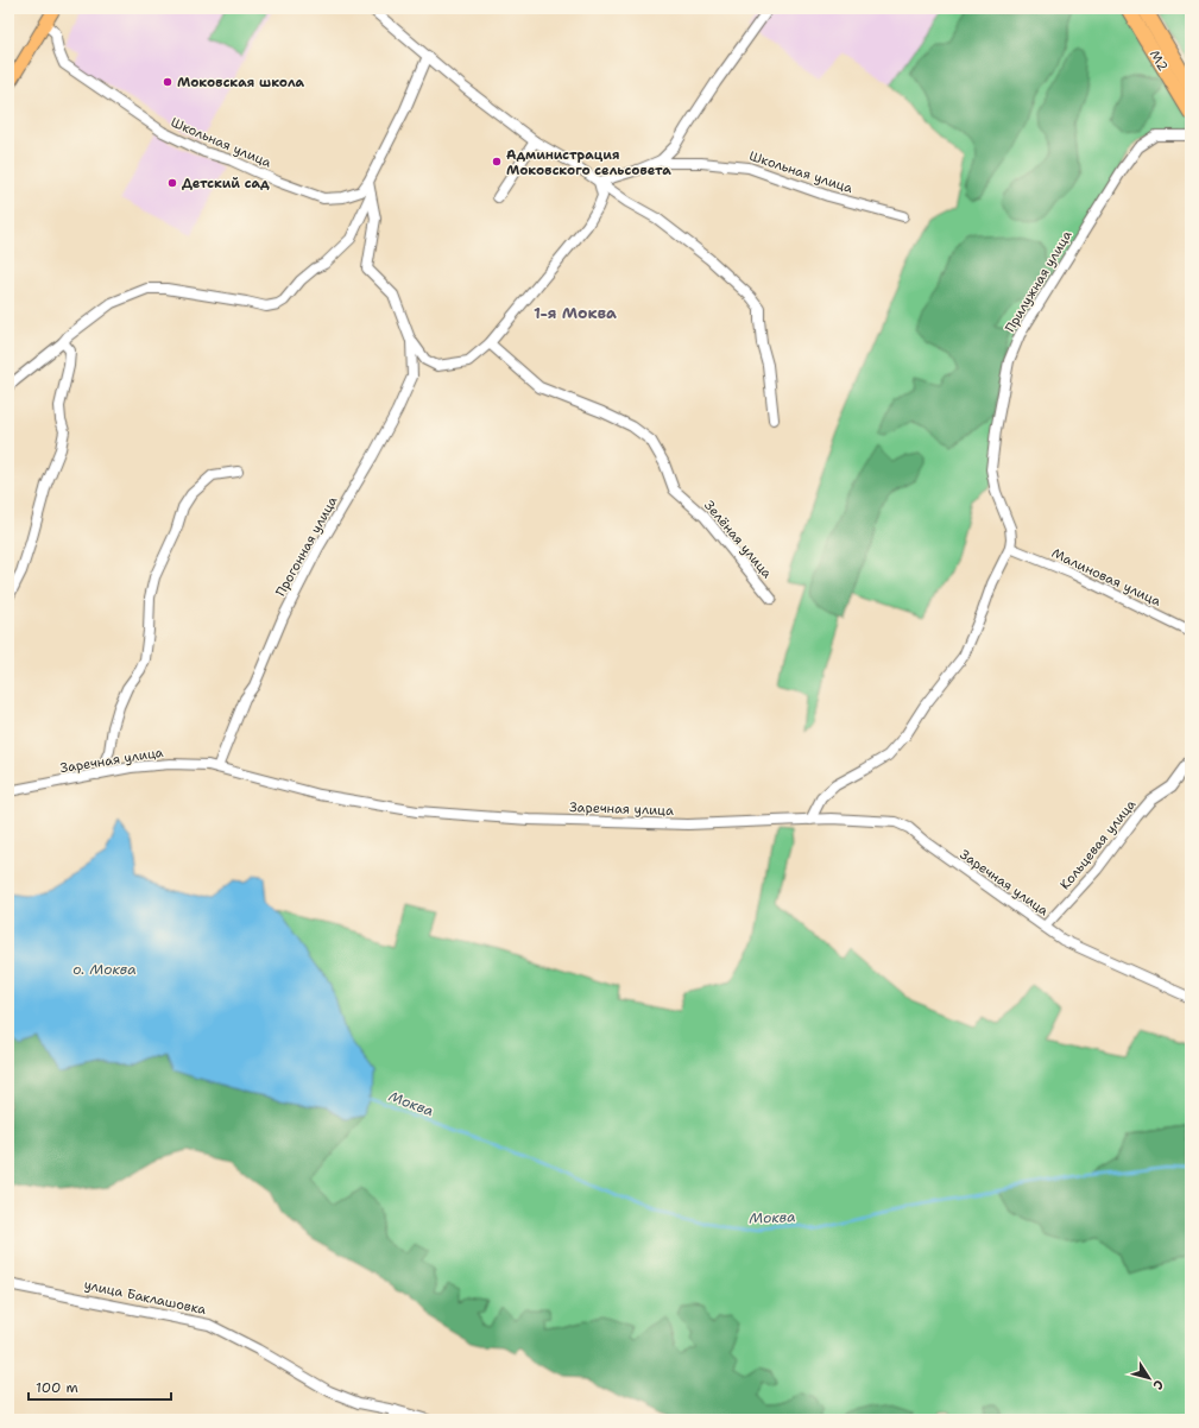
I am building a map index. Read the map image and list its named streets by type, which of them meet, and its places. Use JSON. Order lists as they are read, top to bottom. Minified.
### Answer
{"streets":{"highway":["М2"],"street":["Школьная улица","Прилужная улица","Зелёная улица","Прогонная улица","Малиновая улица","Заречная улица","Кольцевая улица","улица Баклашовка"]},"crossings":[["Прилужная улица","Малиновая улица"],["Прилужная улица","Заречная улица"],["Прогонная улица","Заречная улица"],["Заречная улица","Кольцевая улица"]],"districts":["1-я Моква"],"water":["о. Моква","Моква"],"places":["Моковская школа","Администрация Моковского сельсовета","Детский сад"],"scale_bar":"100 m","north":"bottom right"}
